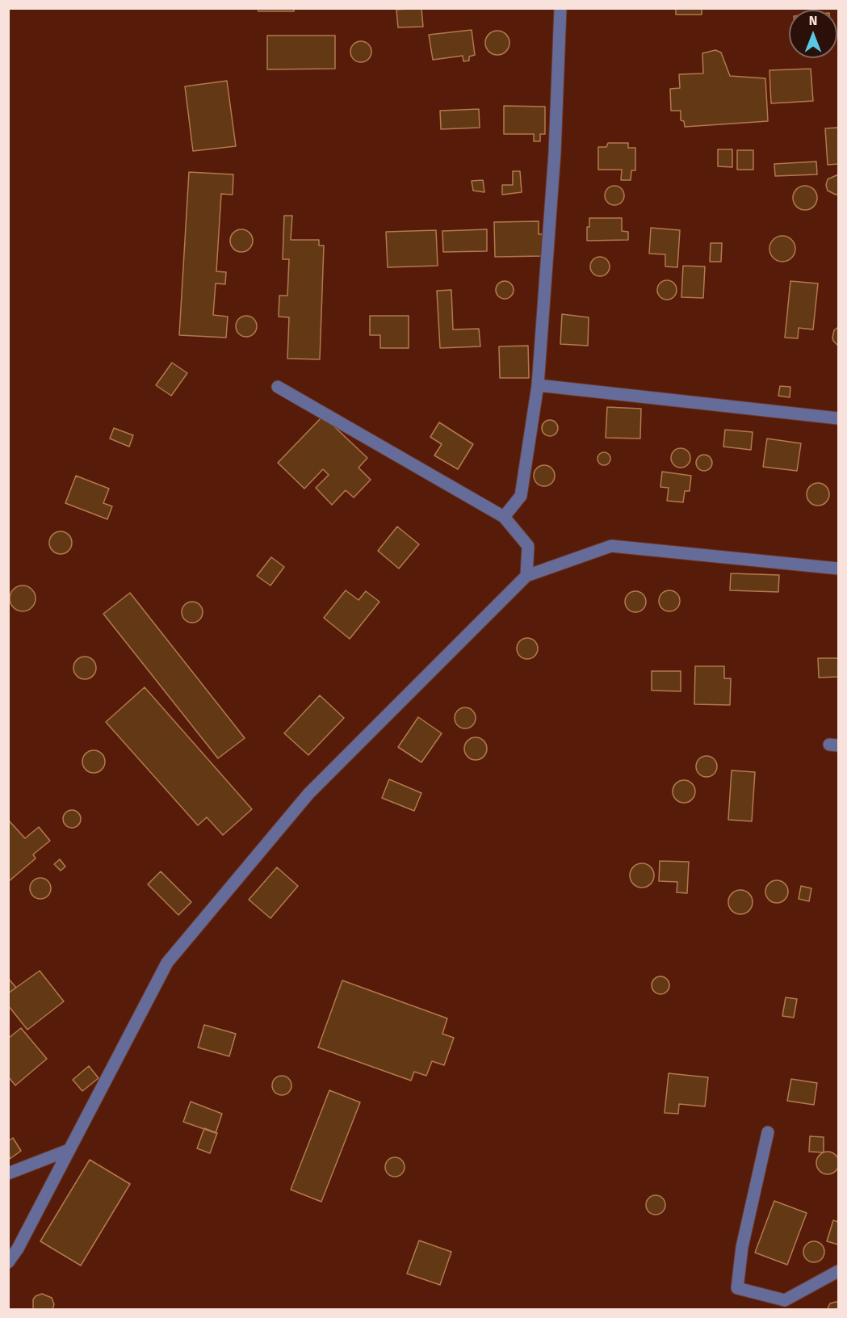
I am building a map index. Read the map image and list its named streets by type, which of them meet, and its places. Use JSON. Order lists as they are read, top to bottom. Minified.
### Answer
{"north":"top"}
